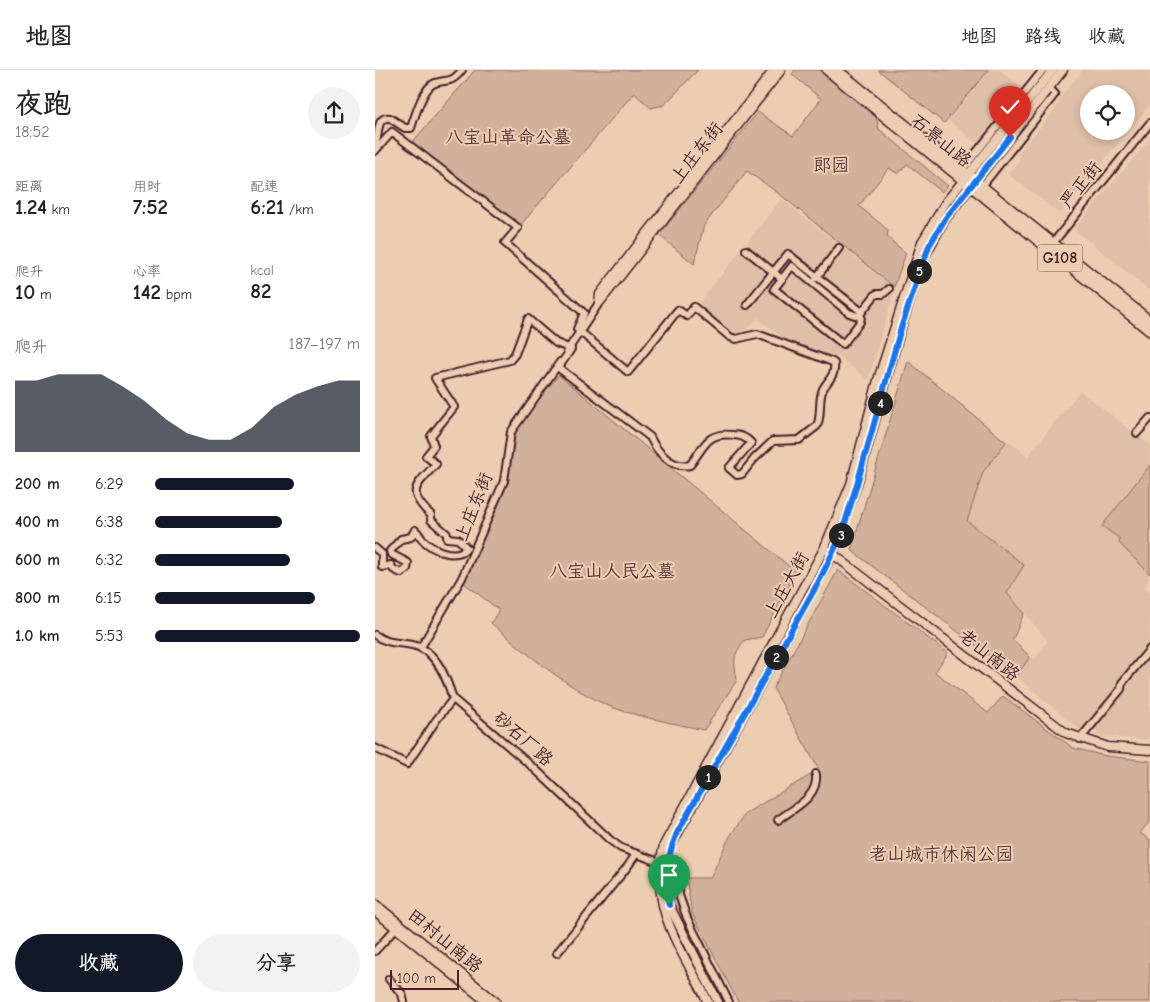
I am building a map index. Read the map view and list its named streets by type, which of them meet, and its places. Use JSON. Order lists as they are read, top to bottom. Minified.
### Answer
{"streets":{"highway":["石景山路","G108"],"main road":["上庄东街","上庄大街","老山南路","田村山南路"],"street":["严正街","砂石厂路"]},"crossings":[["石景山路","严正街"],["石景山路","上庄大街"],["上庄大街","老山南路"],["上庄大街","砂石厂路"]],"parks":["八宝山革命公墓","郎园","八宝山人民公墓","老山城市休闲公园"],"scale_bar":"100 m","page":{"header":"地图","nav":["地图","路线","收藏"],"heading":["夜跑","18:52"],"stats":[["距离","1.24 km"],["用时","7:52"],["配速","6:21 /km"],["爬升","10 m"],["心率","142 bpm"],["kcal","82"]],"pins":["5","4","3","2","1"],"chart":["爬升","187–197 m"],"list":[{"name":"200 m","note":"6:29"},{"name":"400 m","note":"6:38"},{"name":"600 m","note":"6:32"},{"name":"800 m","note":"6:15"},{"name":"1.0 km","note":"5:53"}],"buttons":["收藏","分享"],"scale":"100 m"}}
